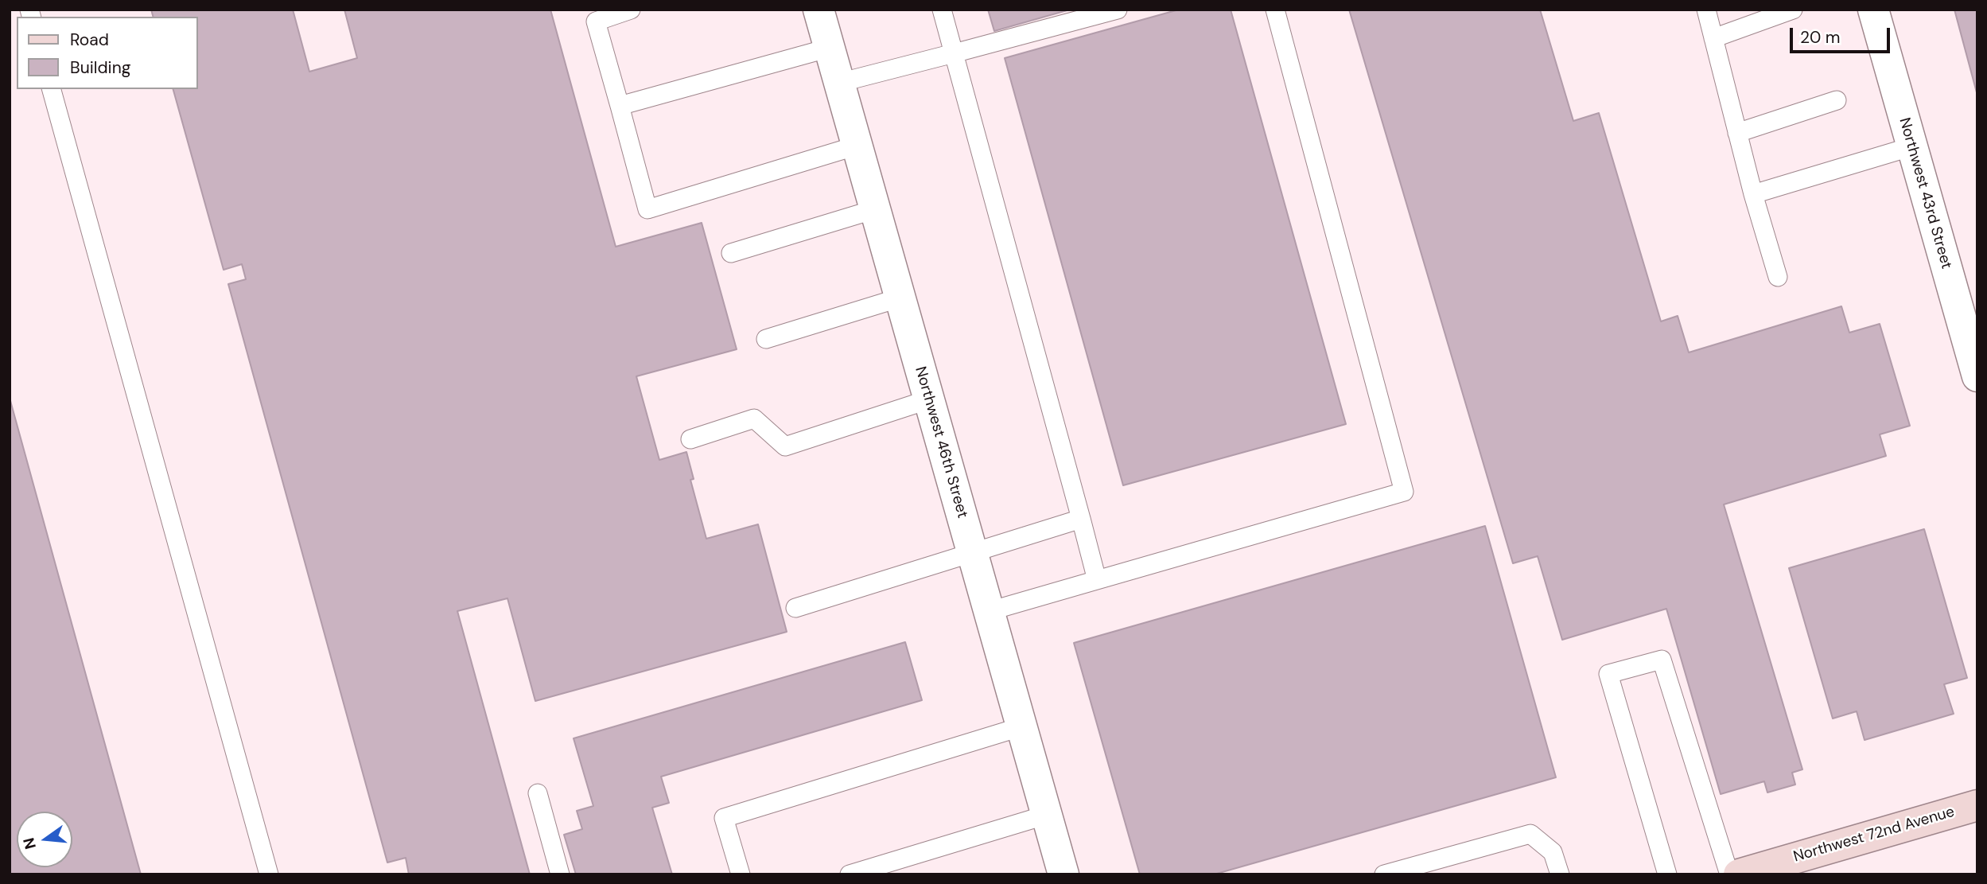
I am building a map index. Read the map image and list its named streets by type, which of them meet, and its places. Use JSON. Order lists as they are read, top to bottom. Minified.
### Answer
{"streets":{"main road":["Northwest 72nd Avenue"],"street":["Northwest 43rd Street","Northwest 46th Street"]},"legend":["Road","Building"],"scale_bar":"20 m","north":"left"}
